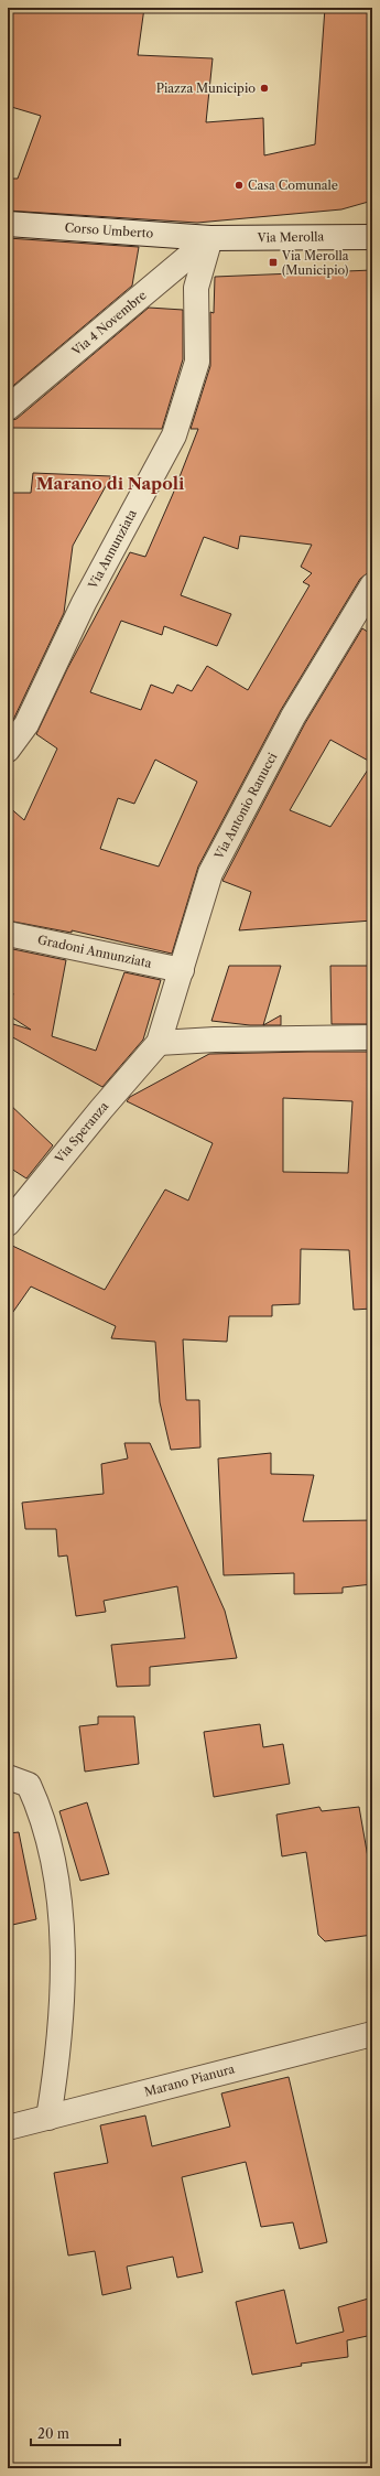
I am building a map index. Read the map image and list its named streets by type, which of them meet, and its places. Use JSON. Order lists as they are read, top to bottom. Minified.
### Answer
{"streets":{"street":["Corso Umberto","Via Merolla","Via 4 Novembre","Via Annunziata","Via Antonio Ranucci","Gradoni Annunziata","Via Speranza","Marano Pianura"]},"crossings":[["Corso Umberto","Via Merolla"],["Corso Umberto","Via 4 Novembre"],["Corso Umberto","Via Annunziata"],["Via Merolla","Via 4 Novembre"],["Via Merolla","Via Annunziata"],["Via 4 Novembre","Via Annunziata"],["Via Antonio Ranucci","Gradoni Annunziata"],["Via Antonio Ranucci","Via Speranza"]],"districts":["Marano di Napoli"],"places":{"other":["Piazza Municipio","Casa Comunale"],"transit":["Via Merolla (Municipio)"]},"scale_bar":"20 m"}
